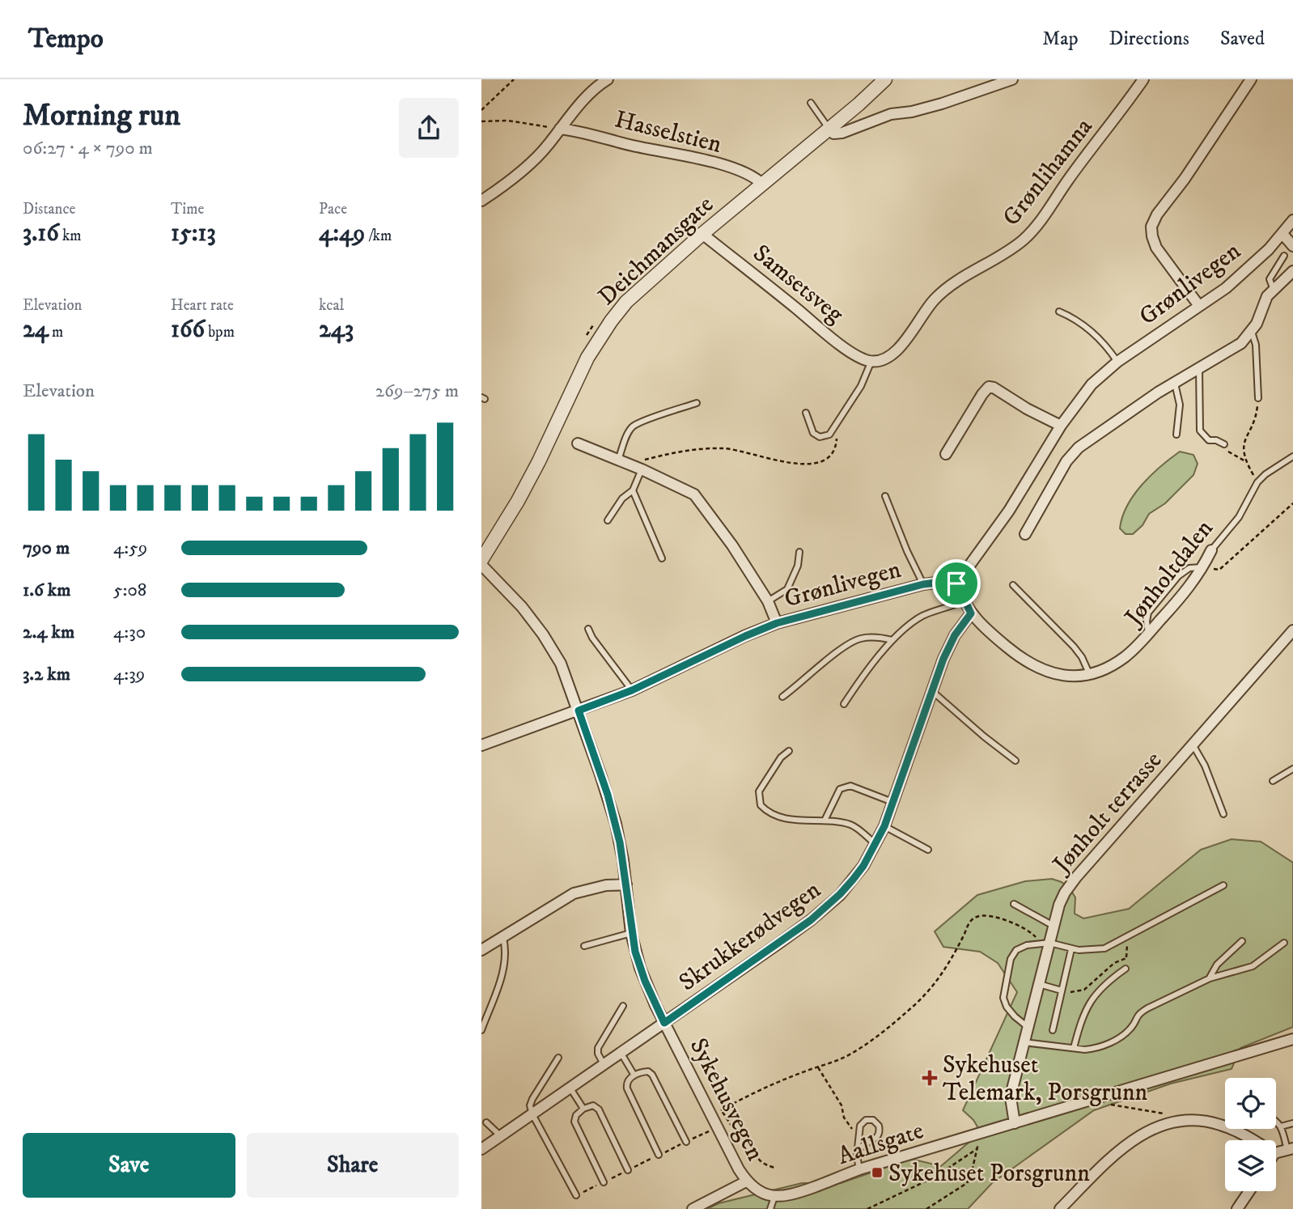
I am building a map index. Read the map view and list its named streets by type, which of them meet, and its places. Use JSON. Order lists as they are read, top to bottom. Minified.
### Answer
{"streets":{"street":["Hasselstien","Grønlihamna","Deichmansgate","Samsetsveg","Grønlivegen","Jønholtdalen","Jønholt terrasse","Skrukkerødvegen","Sykehusvegen","Aallsgate"]},"crossings":[["Hasselstien","Deichmansgate"],["Grønlihamna","Samsetsveg"],["Deichmansgate","Samsetsveg"],["Grønlivegen","Jønholtdalen"],["Grønlivegen","Sykehusvegen"],["Jønholtdalen","Skrukkerødvegen"],["Jønholt terrasse","Aallsgate"],["Skrukkerødvegen","Sykehusvegen"],["Sykehusvegen","Aallsgate"]],"places":{"health":["Sykehuset Telemark, Porsgrunn"],"transit":["Sykehuset Porsgrunn"]},"page":{"header":"Tempo","nav":["Map","Directions","Saved"],"heading":["Morning run","06:27 · 4 × 790 m"],"stats":[["Distance","3.16 km"],["Time","15:13"],["Pace","4:49 /km"],["Elevation","24 m"],["Heart rate","166 bpm"],["kcal","243"]],"chart":["Elevation","269–275 m"],"list":[{"name":"790 m","note":"4:59"},{"name":"1.6 km","note":"5:08"},{"name":"2.4 km","note":"4:30"},{"name":"3.2 km","note":"4:39"}],"buttons":["Save","Share"]}}
